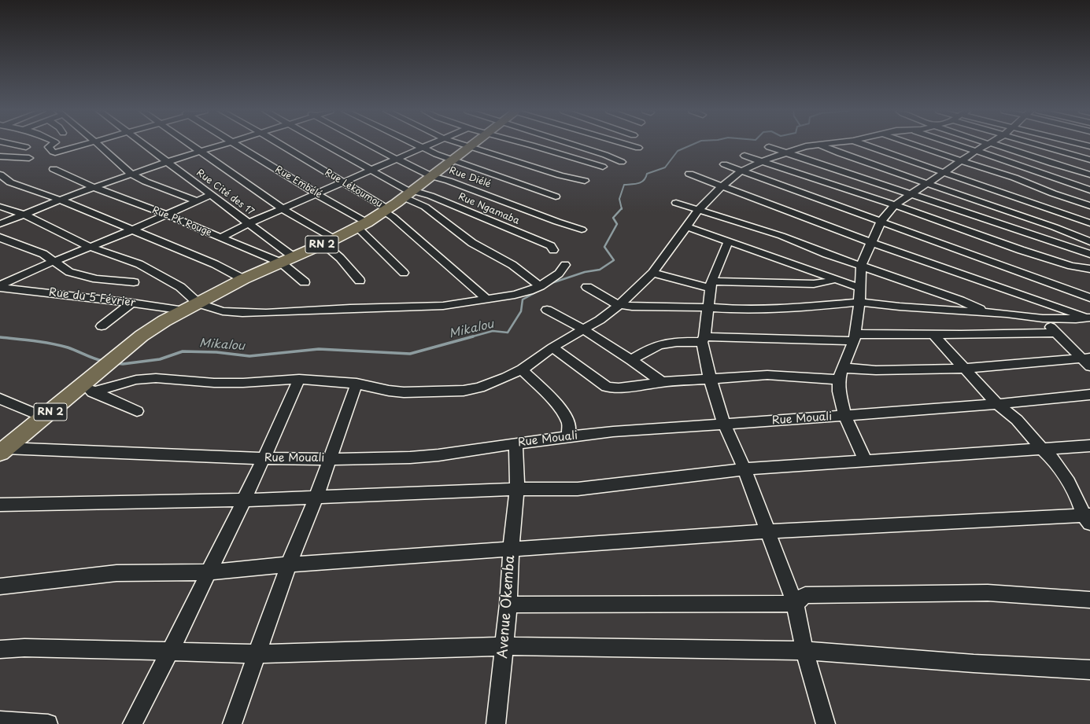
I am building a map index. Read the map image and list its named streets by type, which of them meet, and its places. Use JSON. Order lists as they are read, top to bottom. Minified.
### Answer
{"streets":{"highway":["RN 2"],"street":["Rue Diélé","Rue Embélé","Rue Lékoumou","Rue Cité des 17","Rue Ngamaba","Rue PK Rouge","Rue du 5 Février","Rue Mouali","Avenue Okemba"]},"crossings":[["Rue Diélé","RN 2"],["Rue Embélé","RN 2"],["Rue Lékoumou","RN 2"],["Rue Cité des 17","RN 2"],["Rue Ngamaba","RN 2"],["Rue PK Rouge","RN 2"],["RN 2","Rue du 5 Février"],["RN 2","Rue Mouali"],["Rue Mouali","Avenue Okemba"]],"water":["Mikalou"]}
